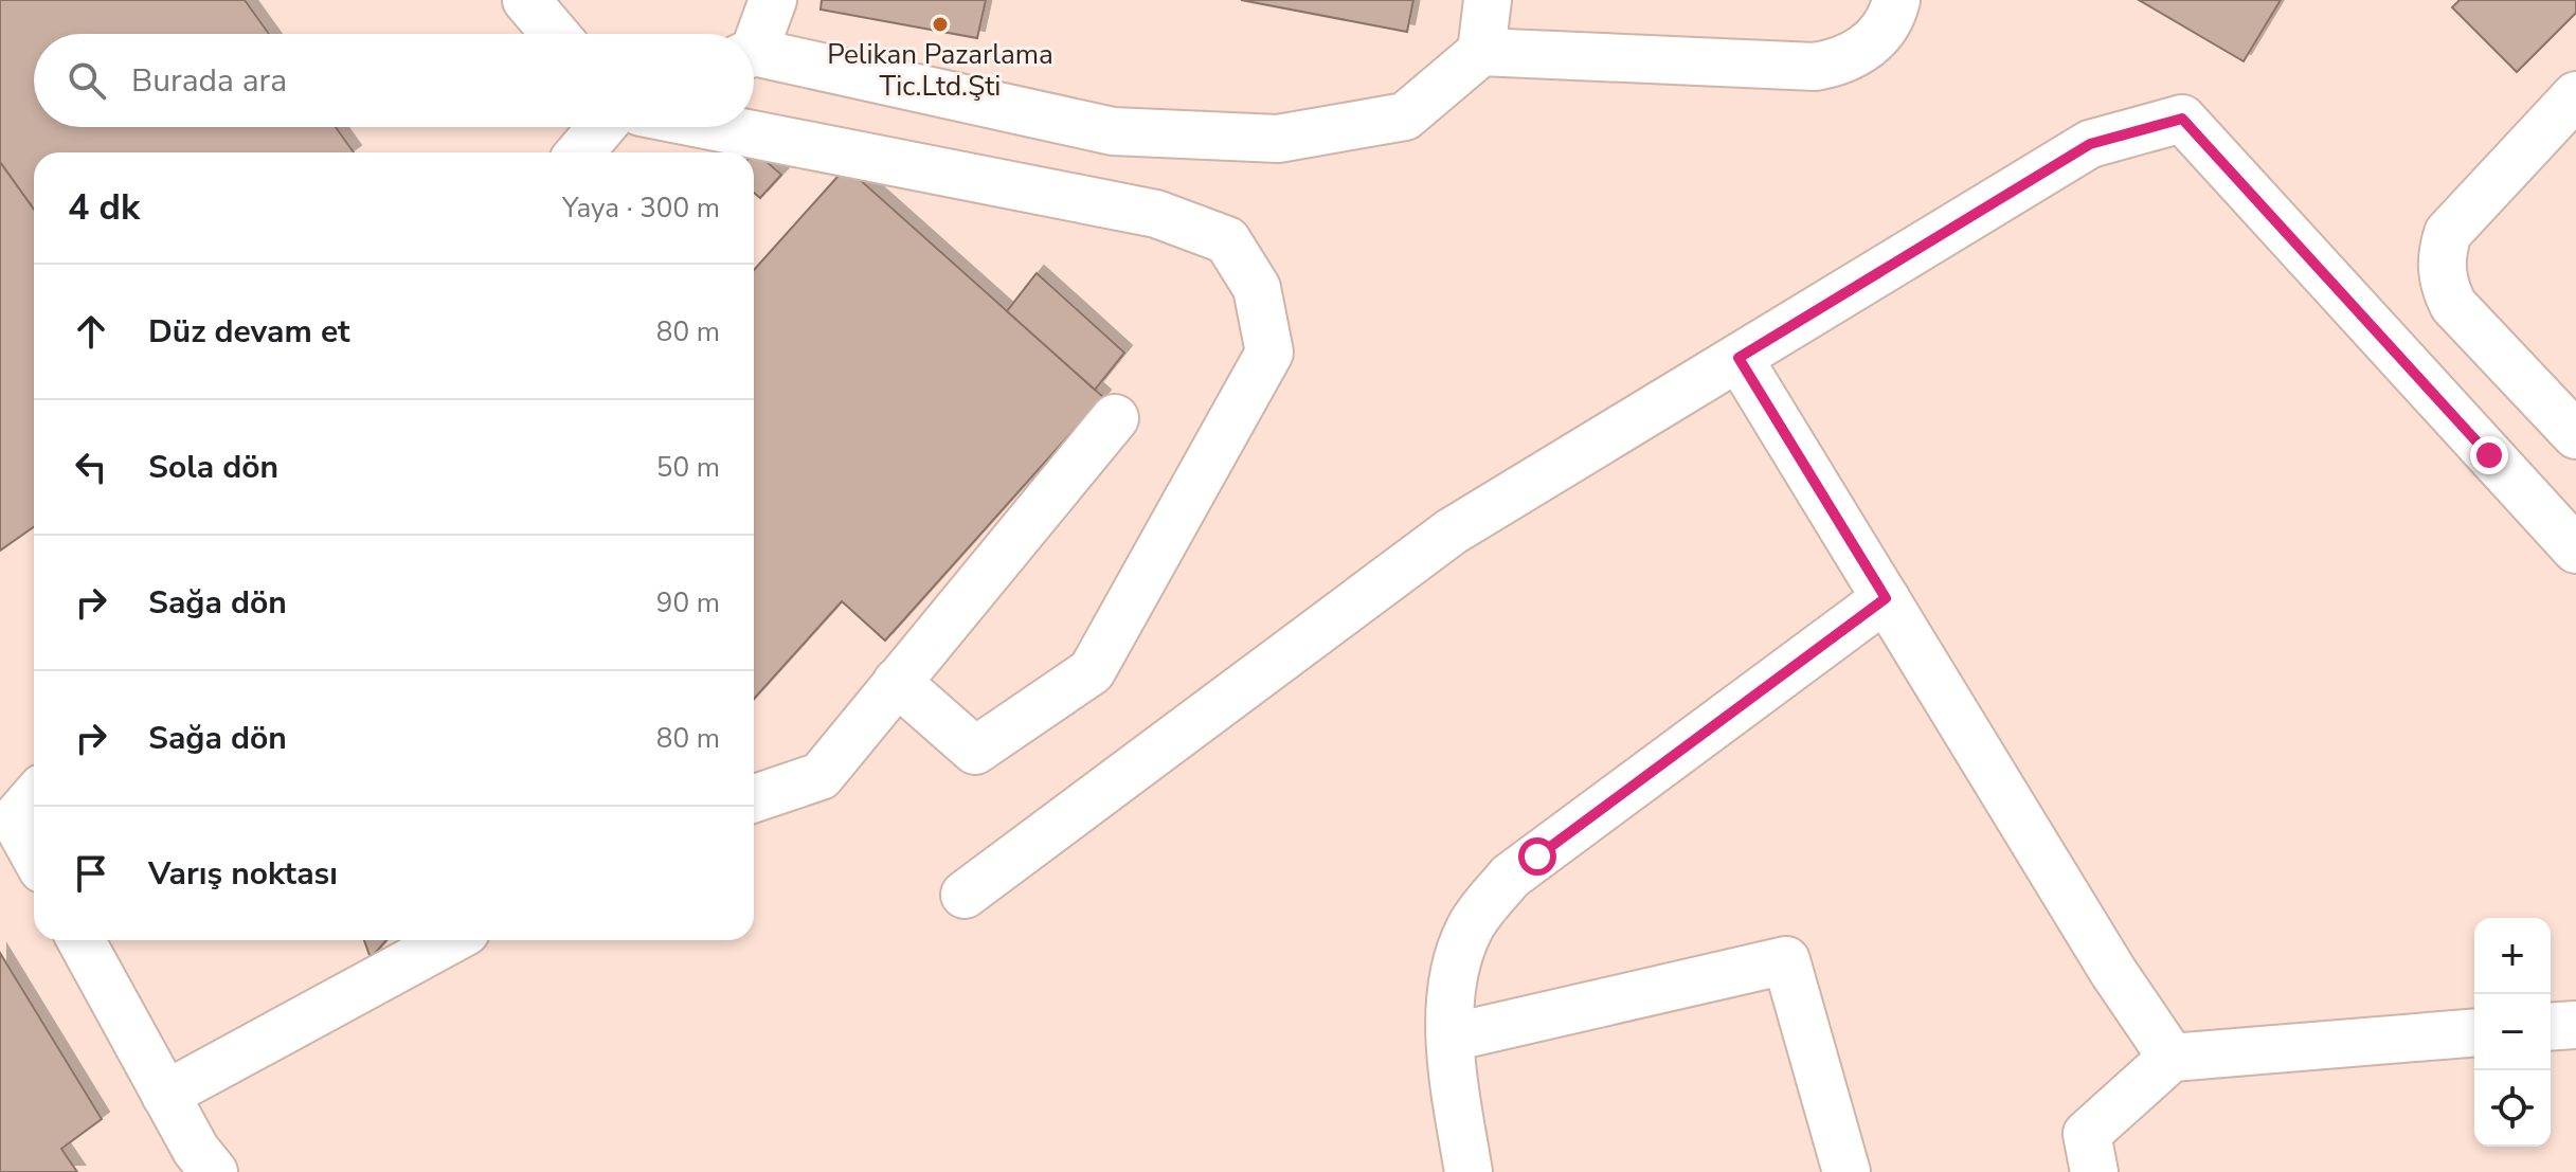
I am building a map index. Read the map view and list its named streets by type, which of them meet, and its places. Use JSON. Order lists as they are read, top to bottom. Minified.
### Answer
{"places":["Pelikan Pazarlama Tic.Ltd.Şti"],"page":{"search":"Burada ara","heading":["4 dk","Yaya · 300 m"],"list":[["Düz devam et","80 m"],["Sola dön","50 m"],["Sağa dön","90 m"],["Sağa dön","80 m"],"Varış noktası"],"map_buttons":["+","−"]}}
